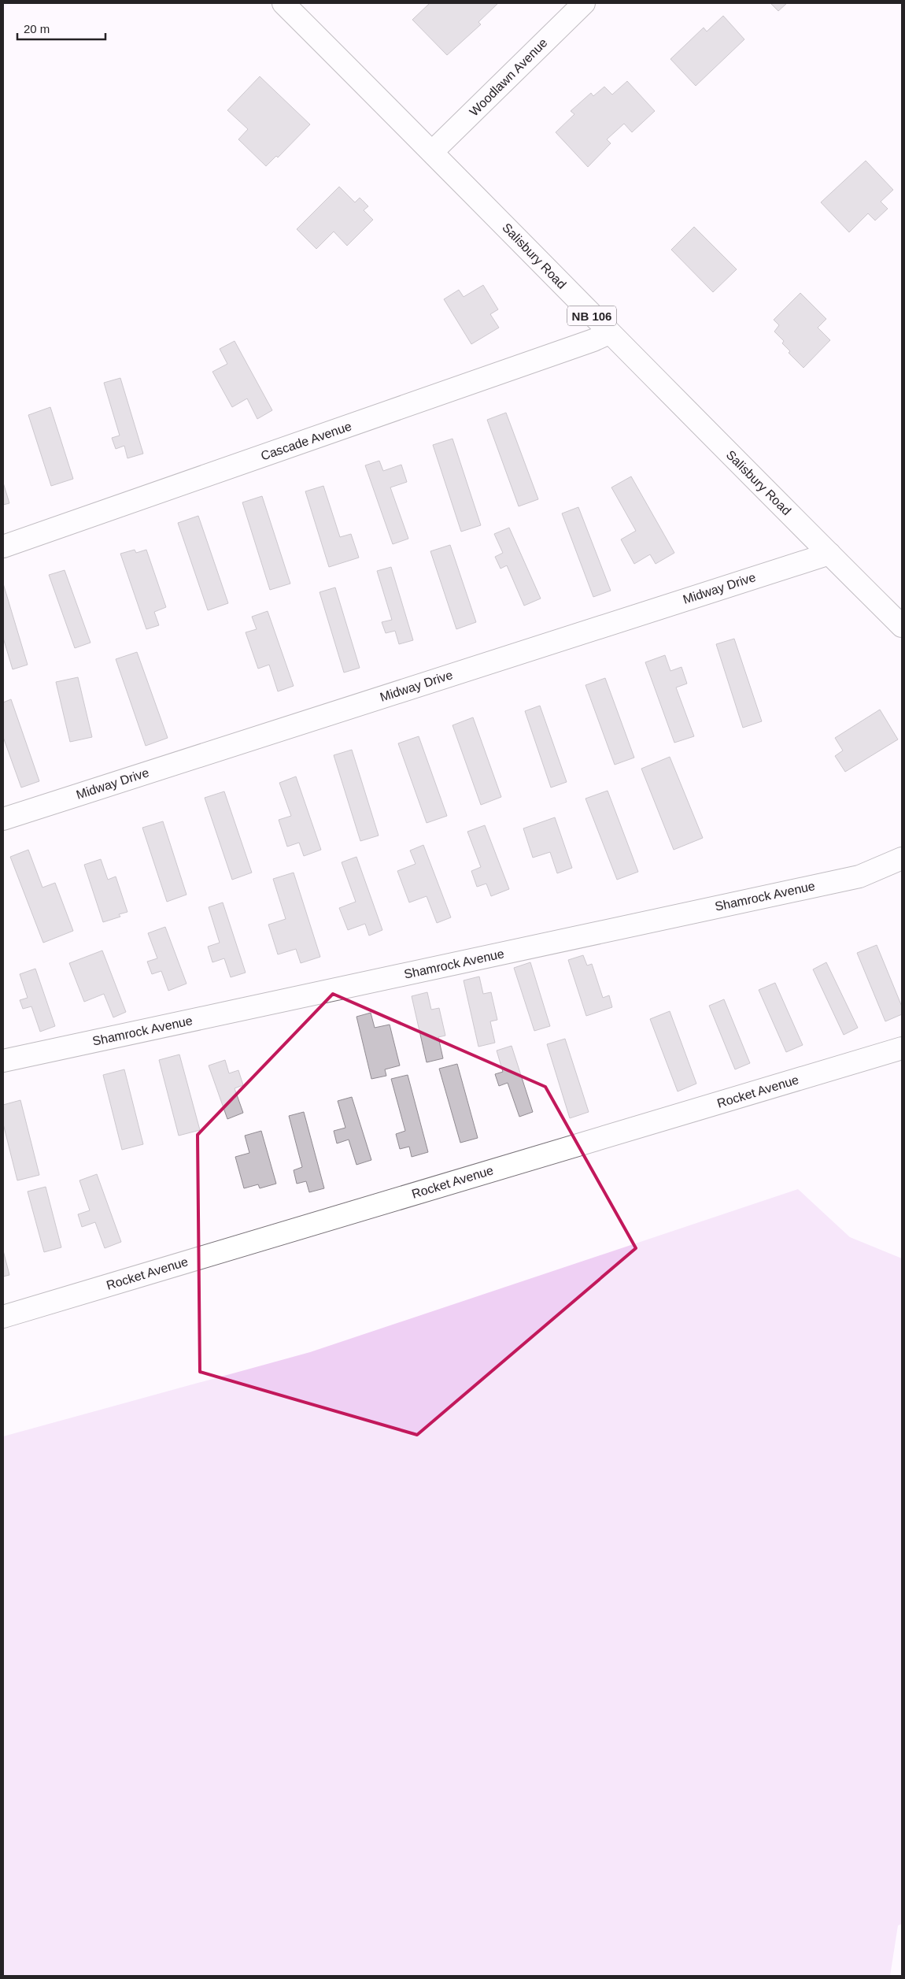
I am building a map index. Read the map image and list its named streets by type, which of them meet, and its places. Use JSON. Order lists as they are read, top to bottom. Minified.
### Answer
{"streets":{"street":["Woodlawn Avenue","Salisbury Road","NB 106","Cascade Avenue","Midway Drive","Shamrock Avenue","Rocket Avenue"]},"crossings":[["Woodlawn Avenue","Salisbury Road"],["Salisbury Road","Cascade Avenue"],["Salisbury Road","Midway Drive"]],"scale_bar":"20 m"}
